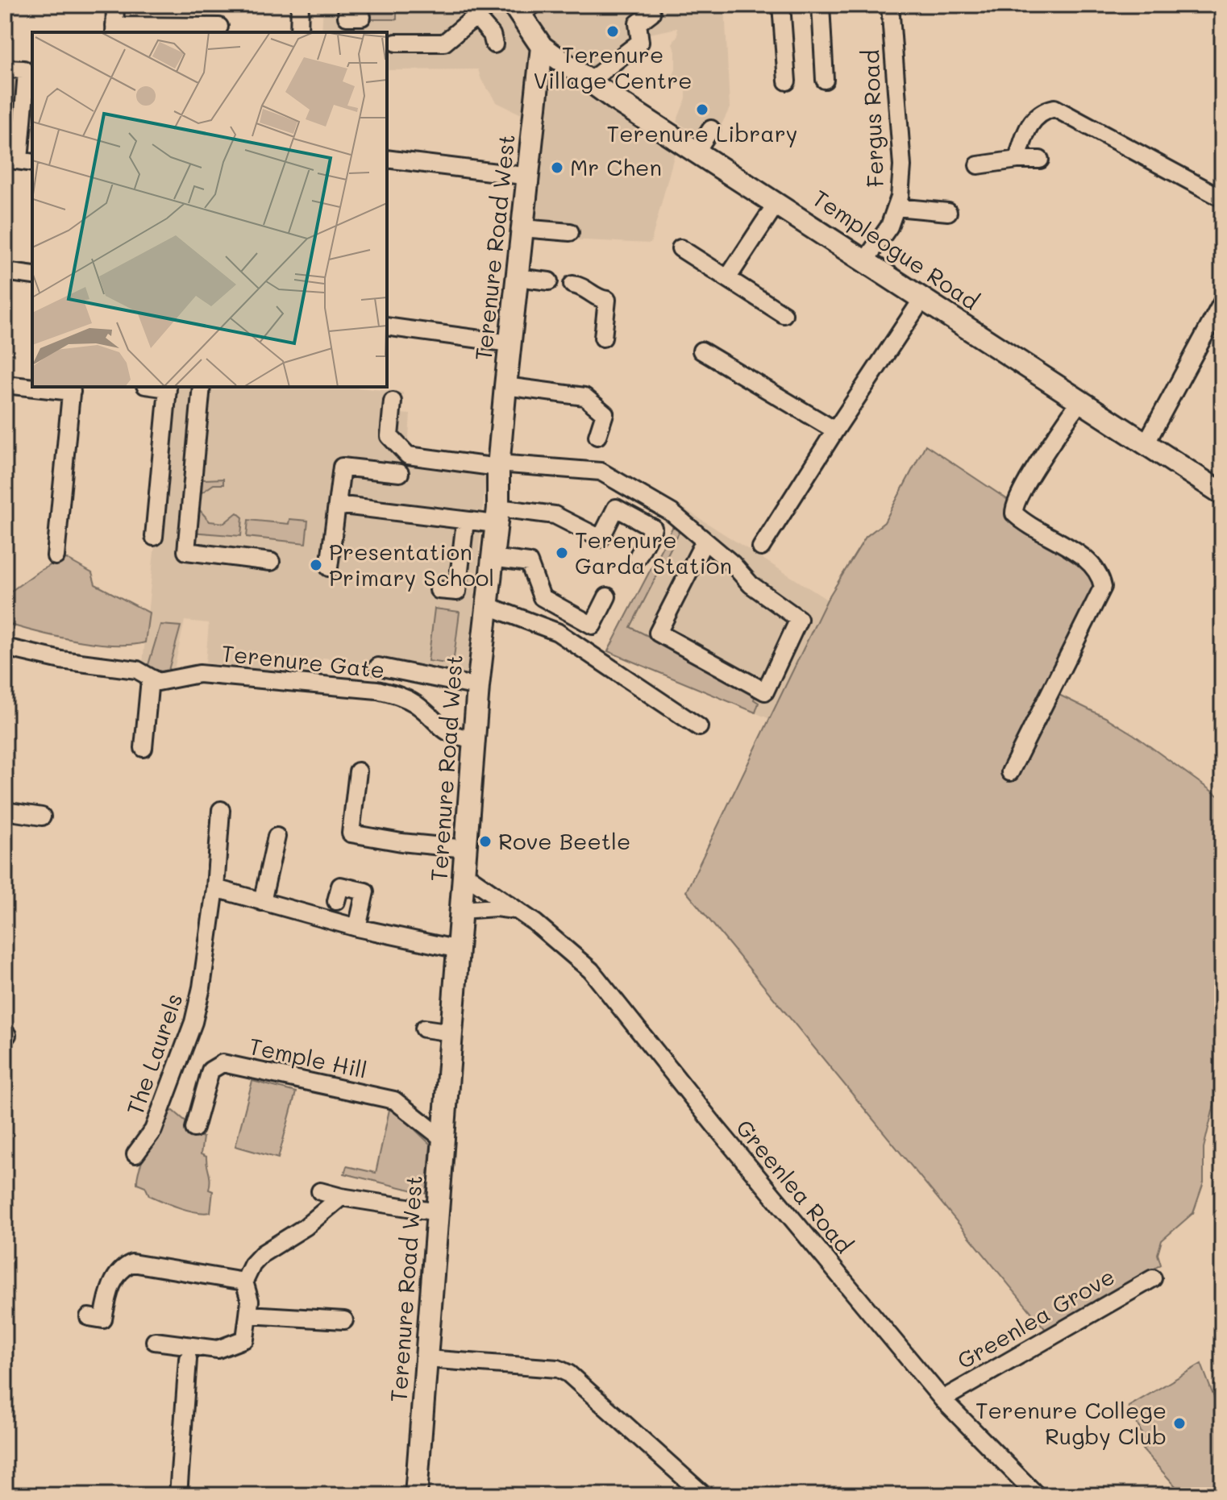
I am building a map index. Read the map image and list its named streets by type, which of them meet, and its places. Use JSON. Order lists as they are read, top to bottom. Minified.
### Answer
{"streets":{"main road":["Terenure Road West","Templeogue Road"],"street":["Fergus Road","Terenure Gate","The Laurels","Temple Hill","Greenlea Road","Greenlea Grove"]},"crossings":[["Fergus Road","Templeogue Road"],["Terenure Road West","Templeogue Road"],["Terenure Road West","Terenure Gate"],["Terenure Road West","Temple Hill"],["Terenure Road West","Greenlea Road"],["Greenlea Road","Greenlea Grove"]],"places":["Terenure Village Centre","Terenure Library","Mr Chen","Terenure Garda Station","Presentation Primary School","Rove Beetle","Terenure College Rugby Club"]}
